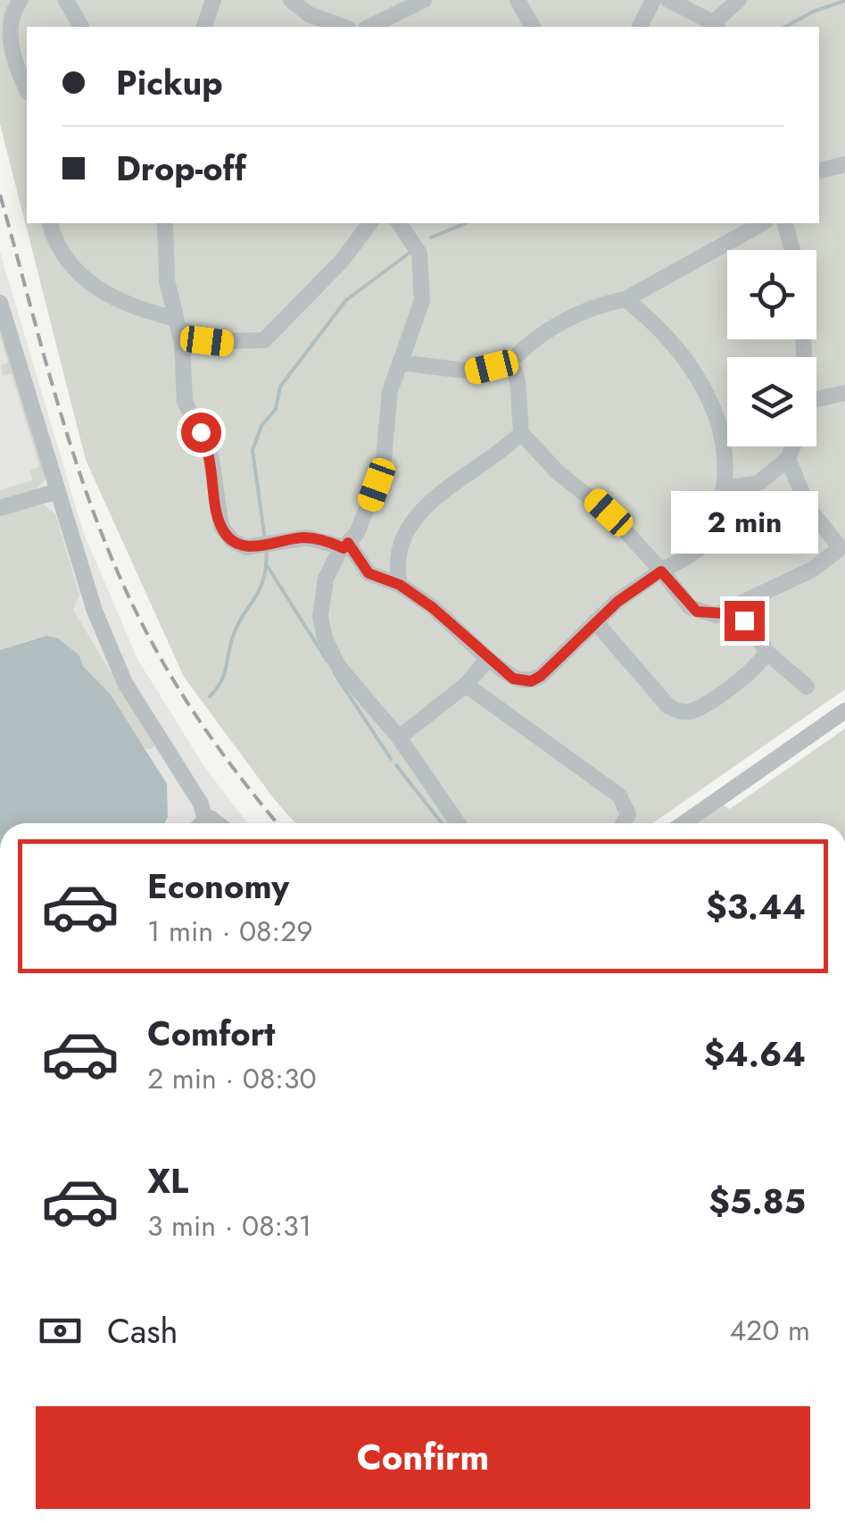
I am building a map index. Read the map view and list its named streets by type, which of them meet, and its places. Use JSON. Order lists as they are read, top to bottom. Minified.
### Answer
{"page":{"banner":["Pickup","Drop-off"],"bubble":"2 min","list":[{"name":"Economy","note":"1 min · 08:29","value":"$3.44"},{"name":"Comfort","note":"2 min · 08:30","value":"$4.64"},{"name":"XL","note":"3 min · 08:31","value":"$5.85"}],"pay":["Cash","420 m"],"buttons":"Confirm"}}
